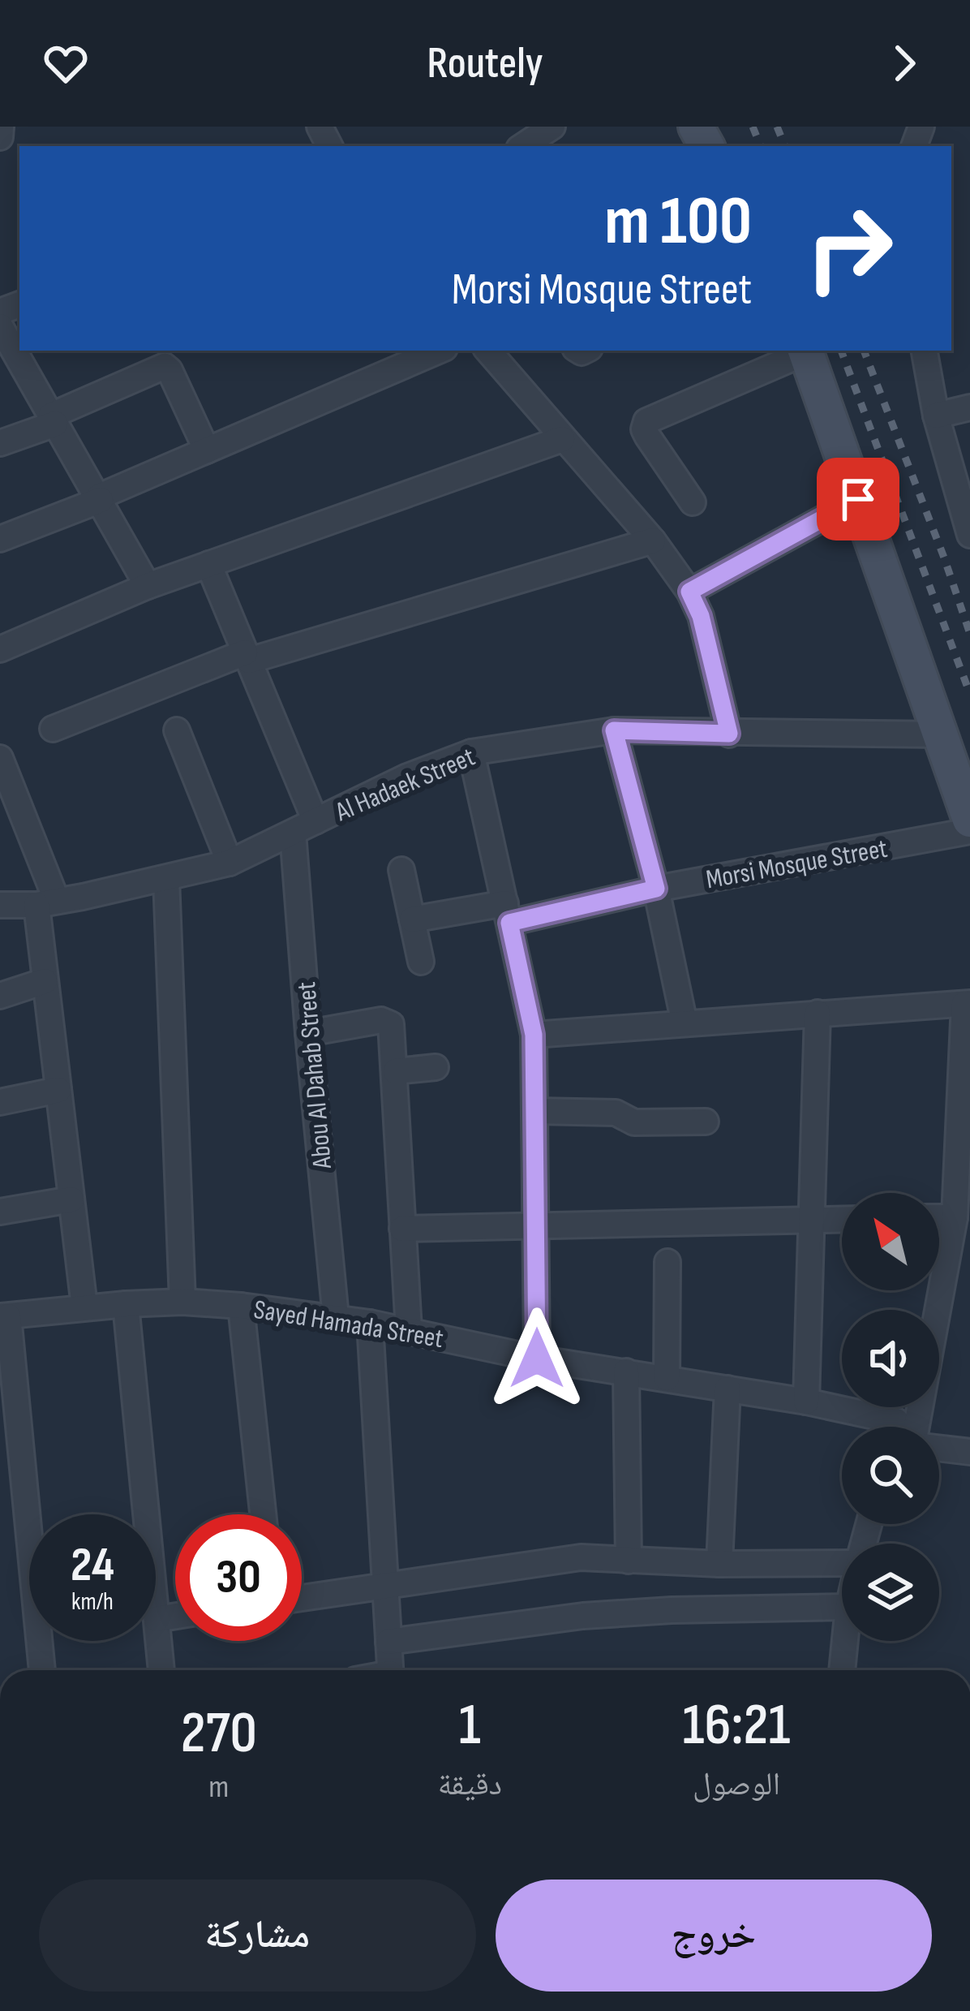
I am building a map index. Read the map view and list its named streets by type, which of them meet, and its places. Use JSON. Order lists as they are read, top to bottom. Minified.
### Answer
{"streets":{"street":["Al Hadaek Street","Morsi Mosque Street","Abou Al Dahab Street","Sayed Hamada Street"]},"crossings":[["Al Hadaek Street","Abou Al Dahab Street"],["Abou Al Dahab Street","Sayed Hamada Street"]],"north":"top left","page":{"header":"Routely","turn":["100 m","Morsi Mosque Street"],"speed":"24 km/h","limit":"30","eta":["16:21","الوصول","1","دقيقة","270","m"],"buttons":["خروج","مشاركة"]}}
